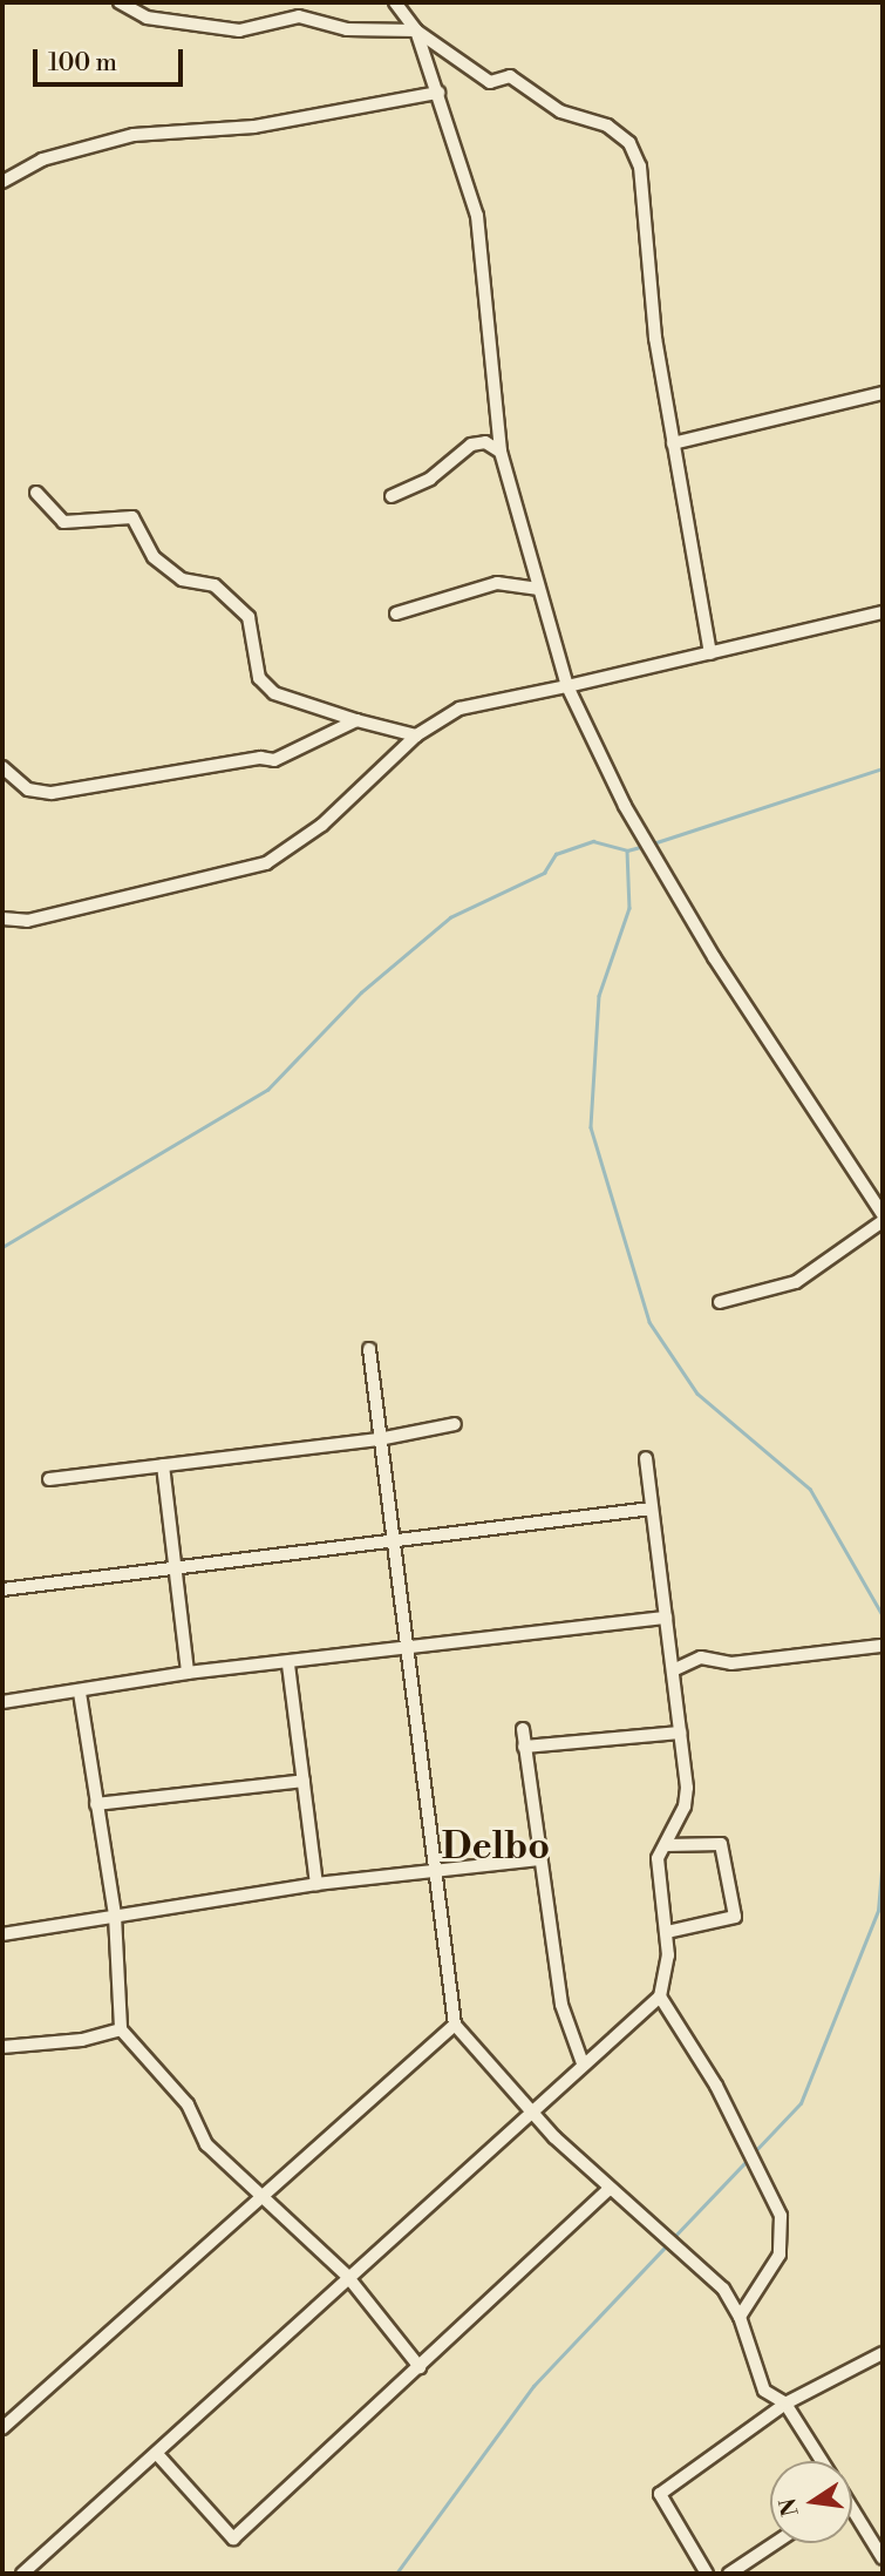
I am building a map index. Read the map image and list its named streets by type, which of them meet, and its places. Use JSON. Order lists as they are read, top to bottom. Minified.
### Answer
{"districts":["Delbo"],"scale_bar":"100 m","north":"left"}
